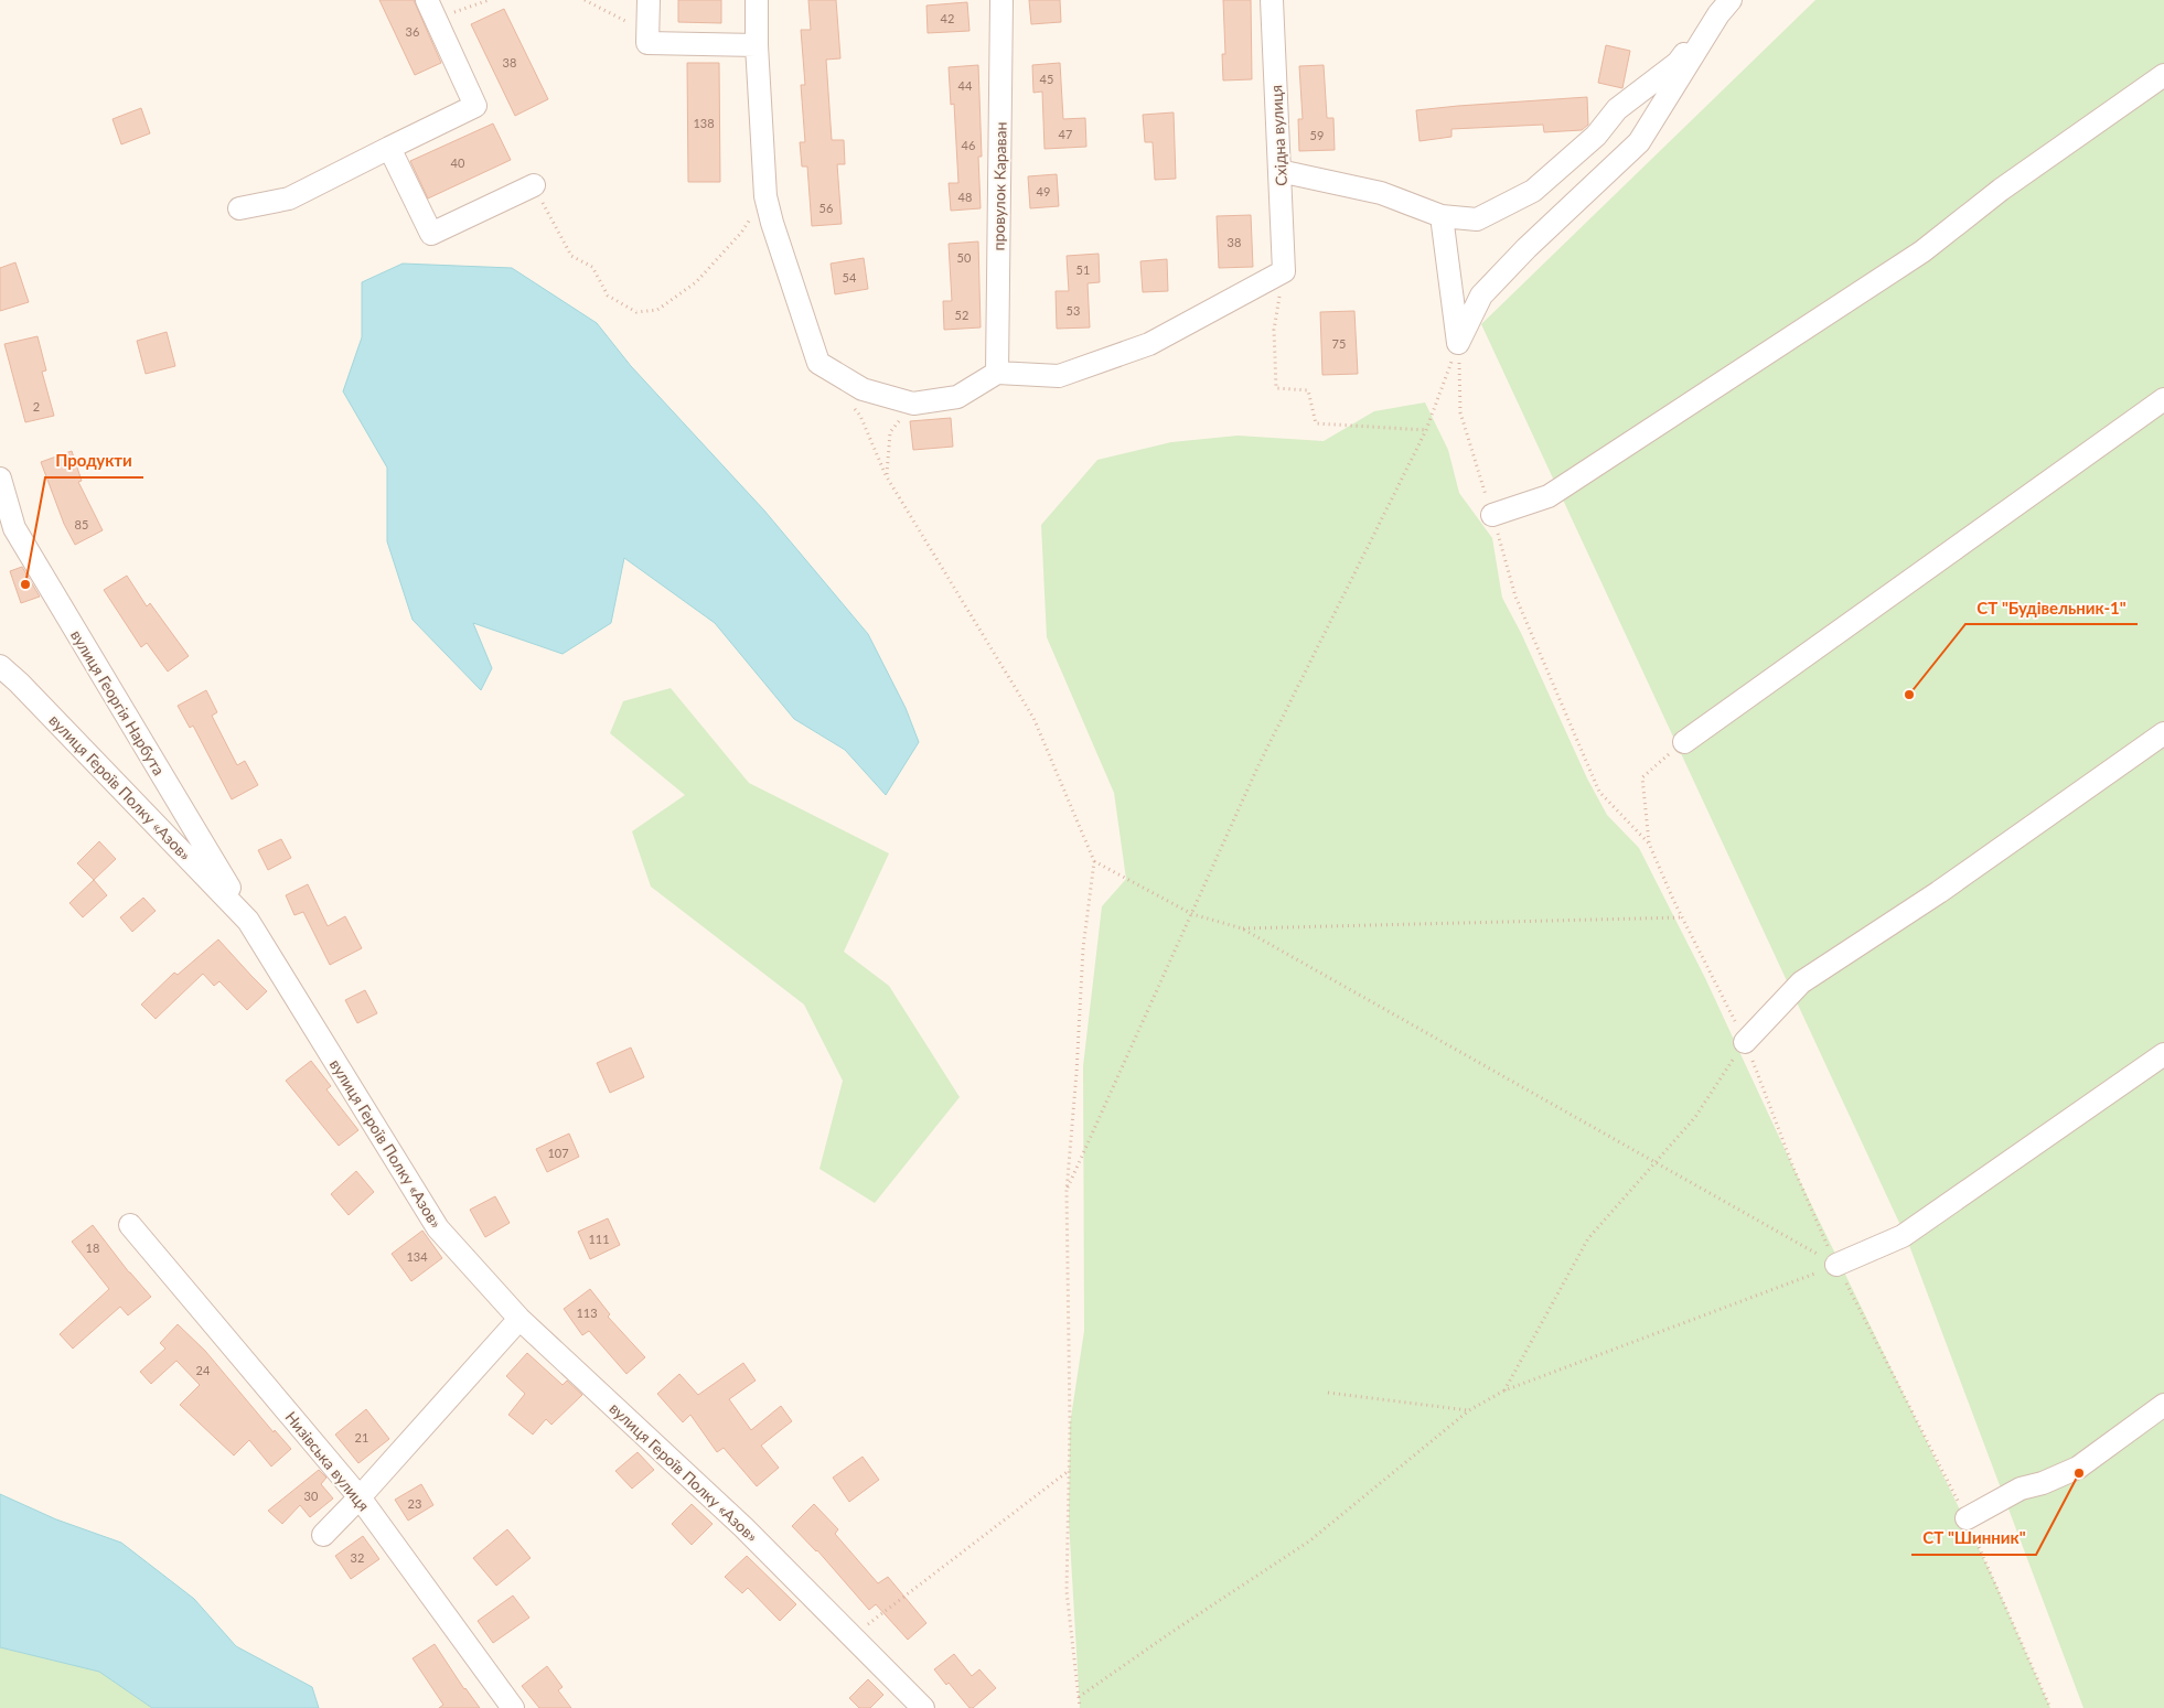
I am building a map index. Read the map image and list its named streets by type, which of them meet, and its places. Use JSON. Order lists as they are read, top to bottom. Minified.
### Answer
{"streets":{"street":["Східна вулиця","провулок Караван","вулиця Георгія Нарбута","вулиця Героїв Полку «Азов»","Низівська вулиця"]},"crossings":[["Східна вулиця","провулок Караван"],["вулиця Георгія Нарбута","вулиця Героїв Полку «Азов»"]],"places":["Продукти","СТ \"Будівельник-1\"","СТ \"Шинник\""],"house_numbers":["42","36","38","45","44","138","47","59","46","40","49","48","56","38","50","51","54","53","52","75","2","85","107","111","18","134","113","24","21","30","23","32"]}
